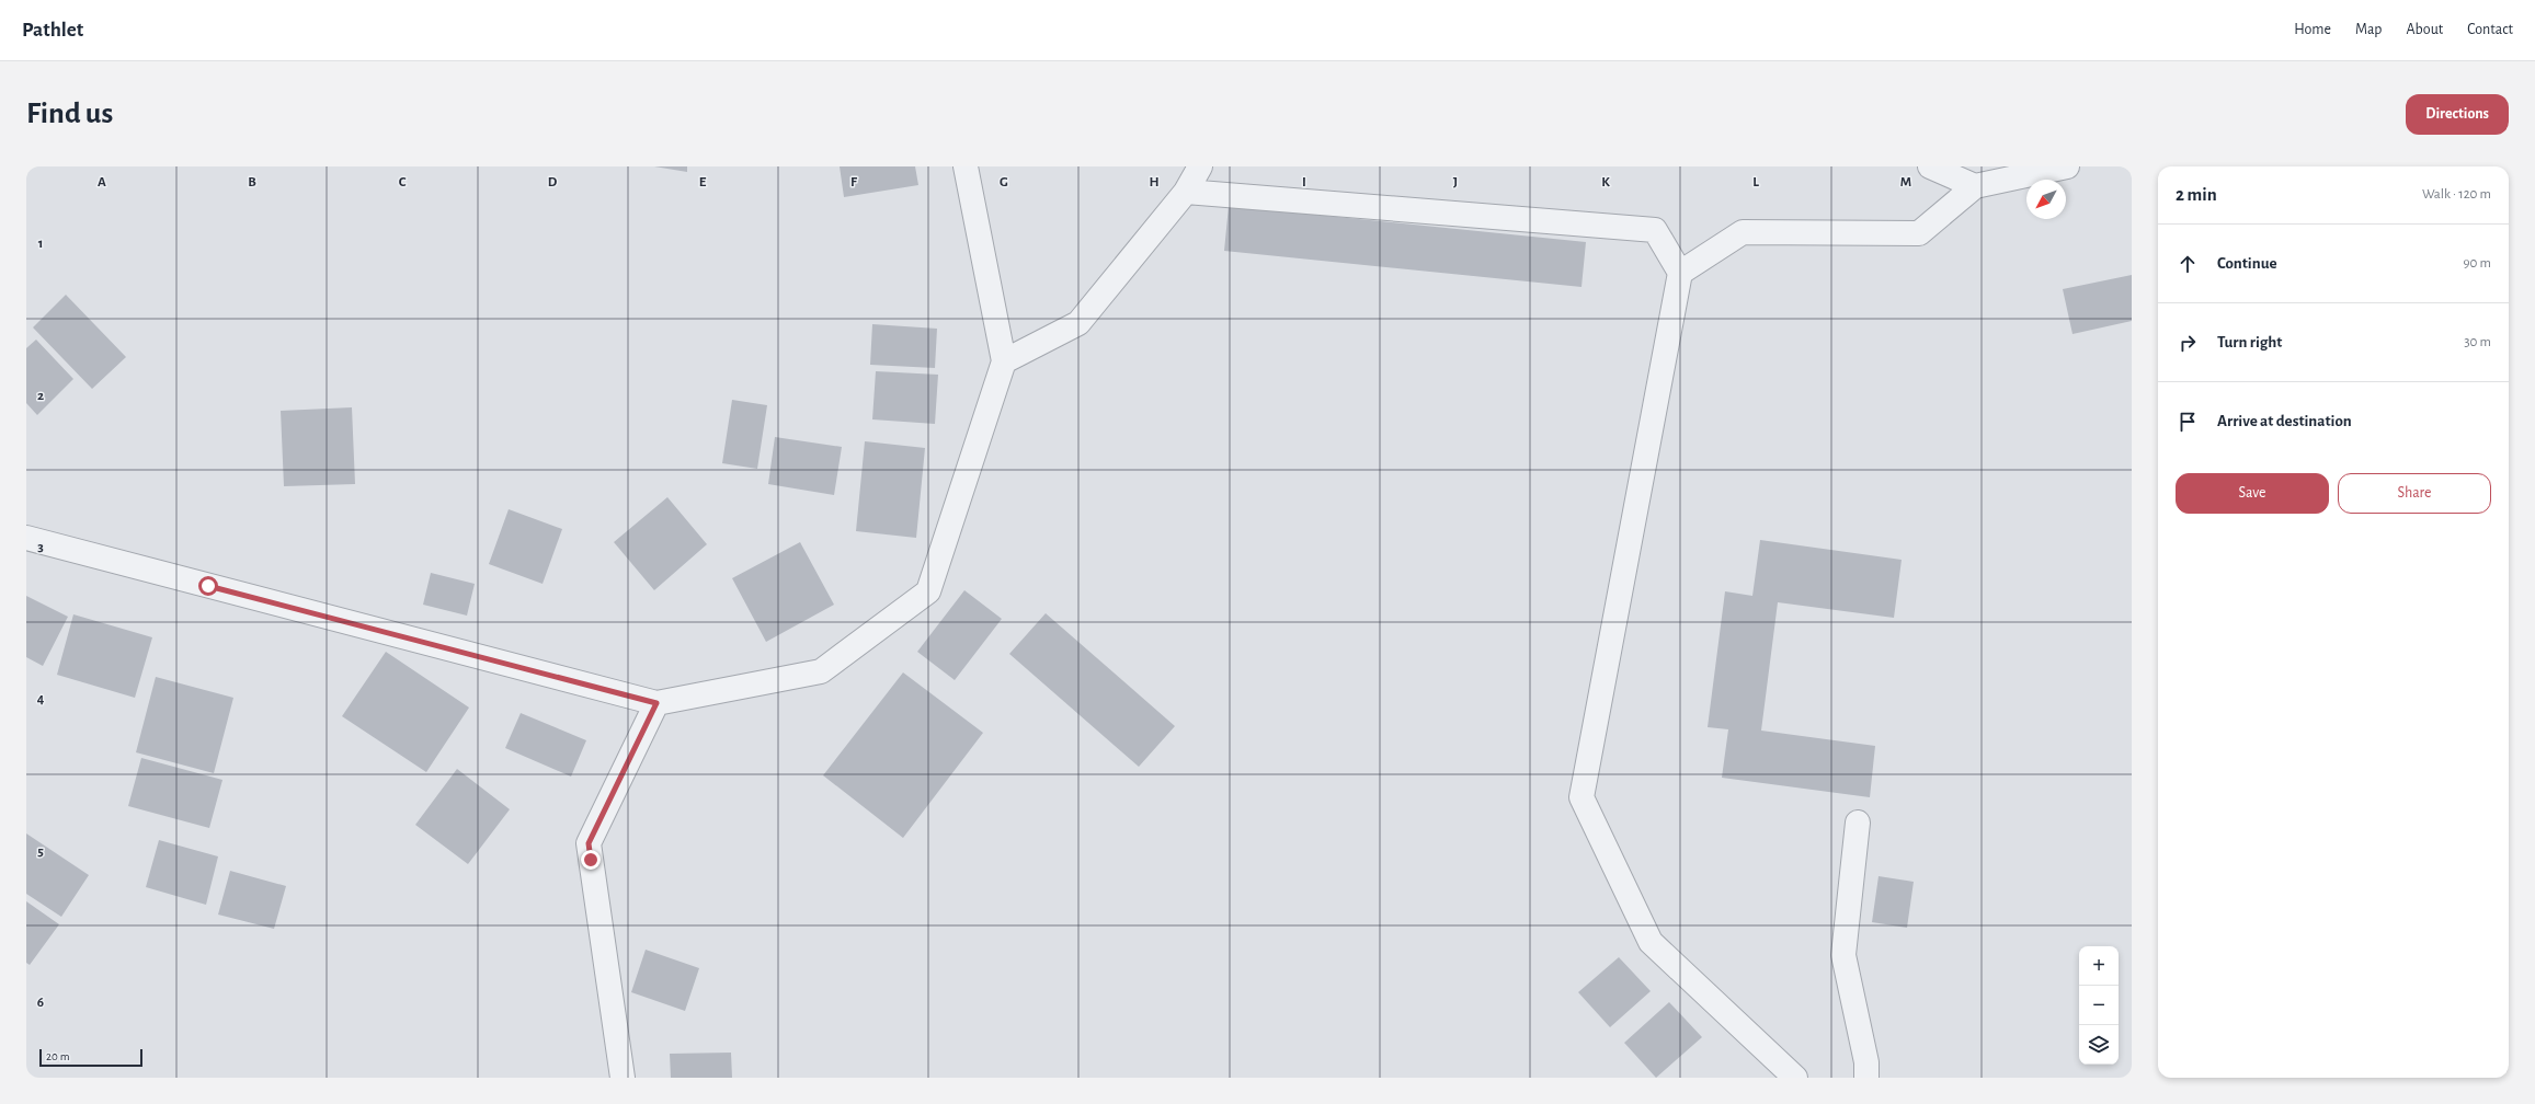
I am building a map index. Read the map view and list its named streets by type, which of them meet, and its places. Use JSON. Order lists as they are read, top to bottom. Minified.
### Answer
{"scale_bar":"20 m","north":"bottom left","page":{"header":"Pathlet","nav":["Home","Map","About","Contact"],"buttons":["Directions",["Save","Share"]],"title":"Find us","heading":["2 min","Walk · 120 m"],"list":[["Continue","90 m"],["Turn right","30 m"],"Arrive at destination"],"map_buttons":["+","−"],"scale":"20 m"},"grid":{"columns":["A","B","C","D","E","F","G","H","I","J","K","L","M"],"rows":["1","2","3","4","5","6"]}}
